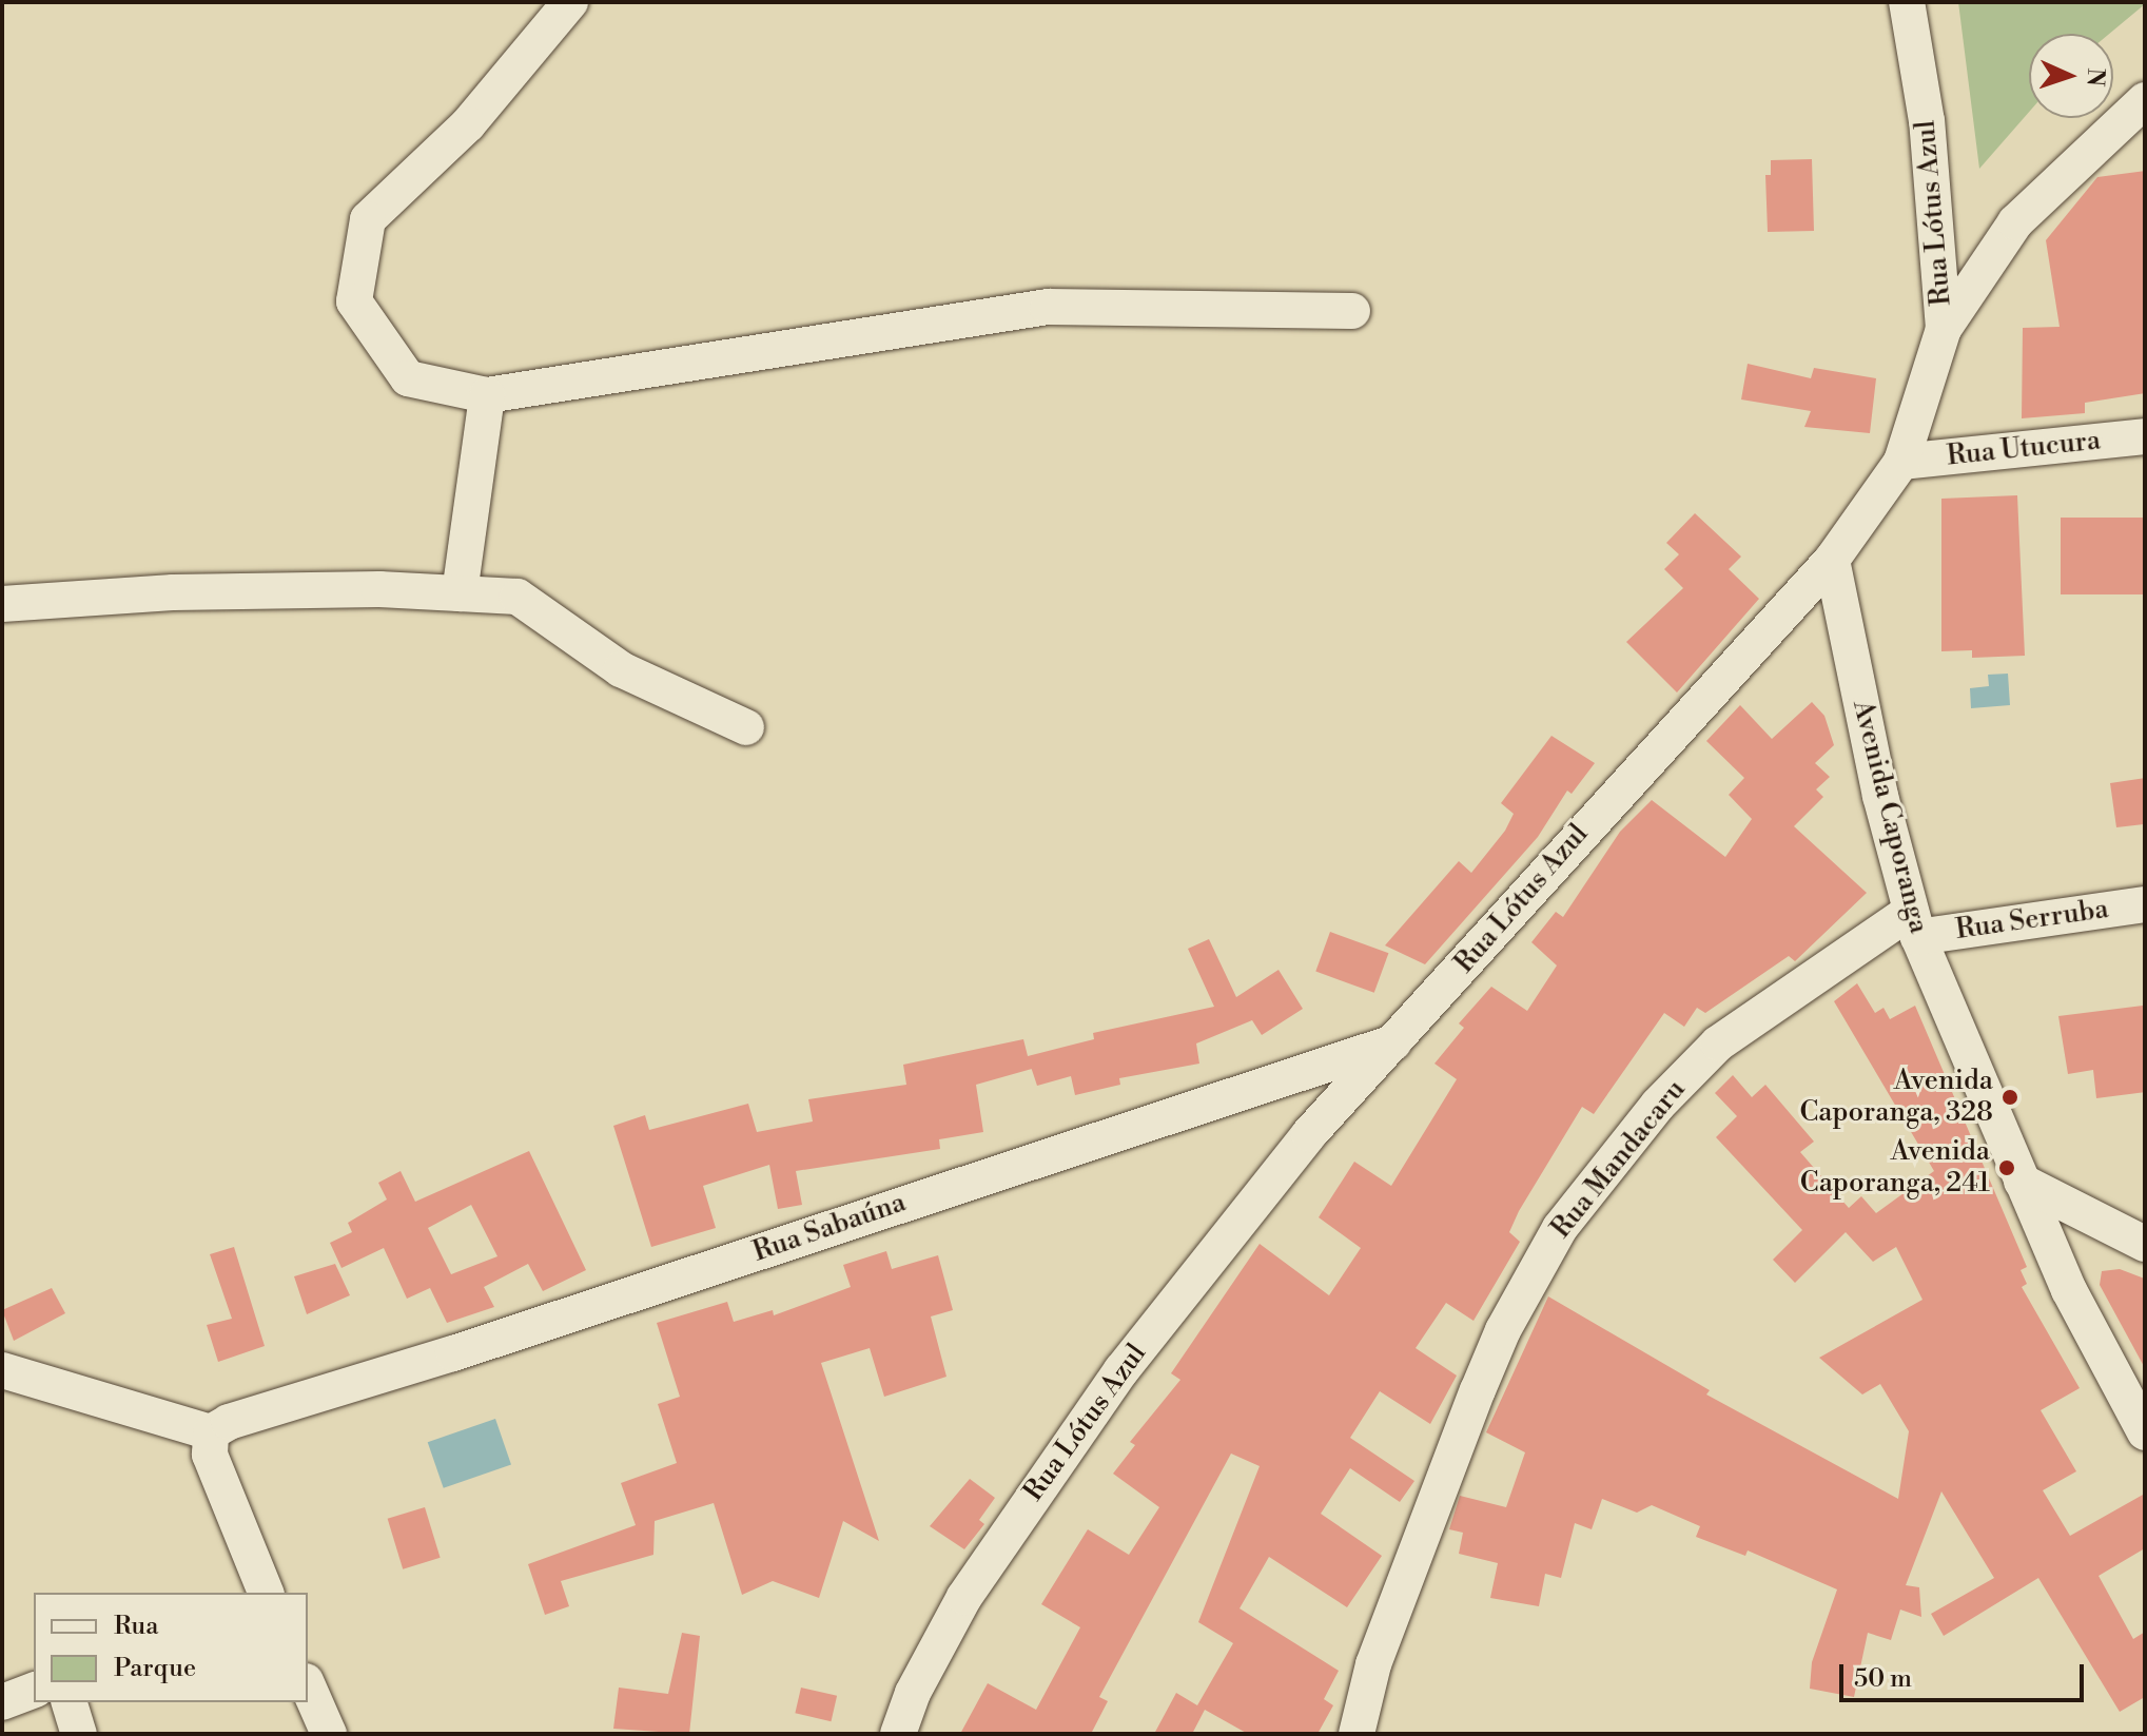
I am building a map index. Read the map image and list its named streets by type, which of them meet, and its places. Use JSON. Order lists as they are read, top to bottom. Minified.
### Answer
{"streets":{"street":["Rua Lótus Azul","Rua Utucura","Avenida Caporanga","Rua Serruba","Rua Mandacaru","Rua Sabaúna"]},"crossings":[["Rua Lótus Azul","Rua Utucura"],["Rua Lótus Azul","Avenida Caporanga"],["Rua Lótus Azul","Rua Sabaúna"],["Avenida Caporanga","Rua Serruba"],["Avenida Caporanga","Rua Mandacaru"],["Rua Serruba","Rua Mandacaru"]],"places":["Avenida Caporanga, 328","Avenida Caporanga, 241"],"legend":["Rua","Parque"],"scale_bar":"50 m","north":"right"}
